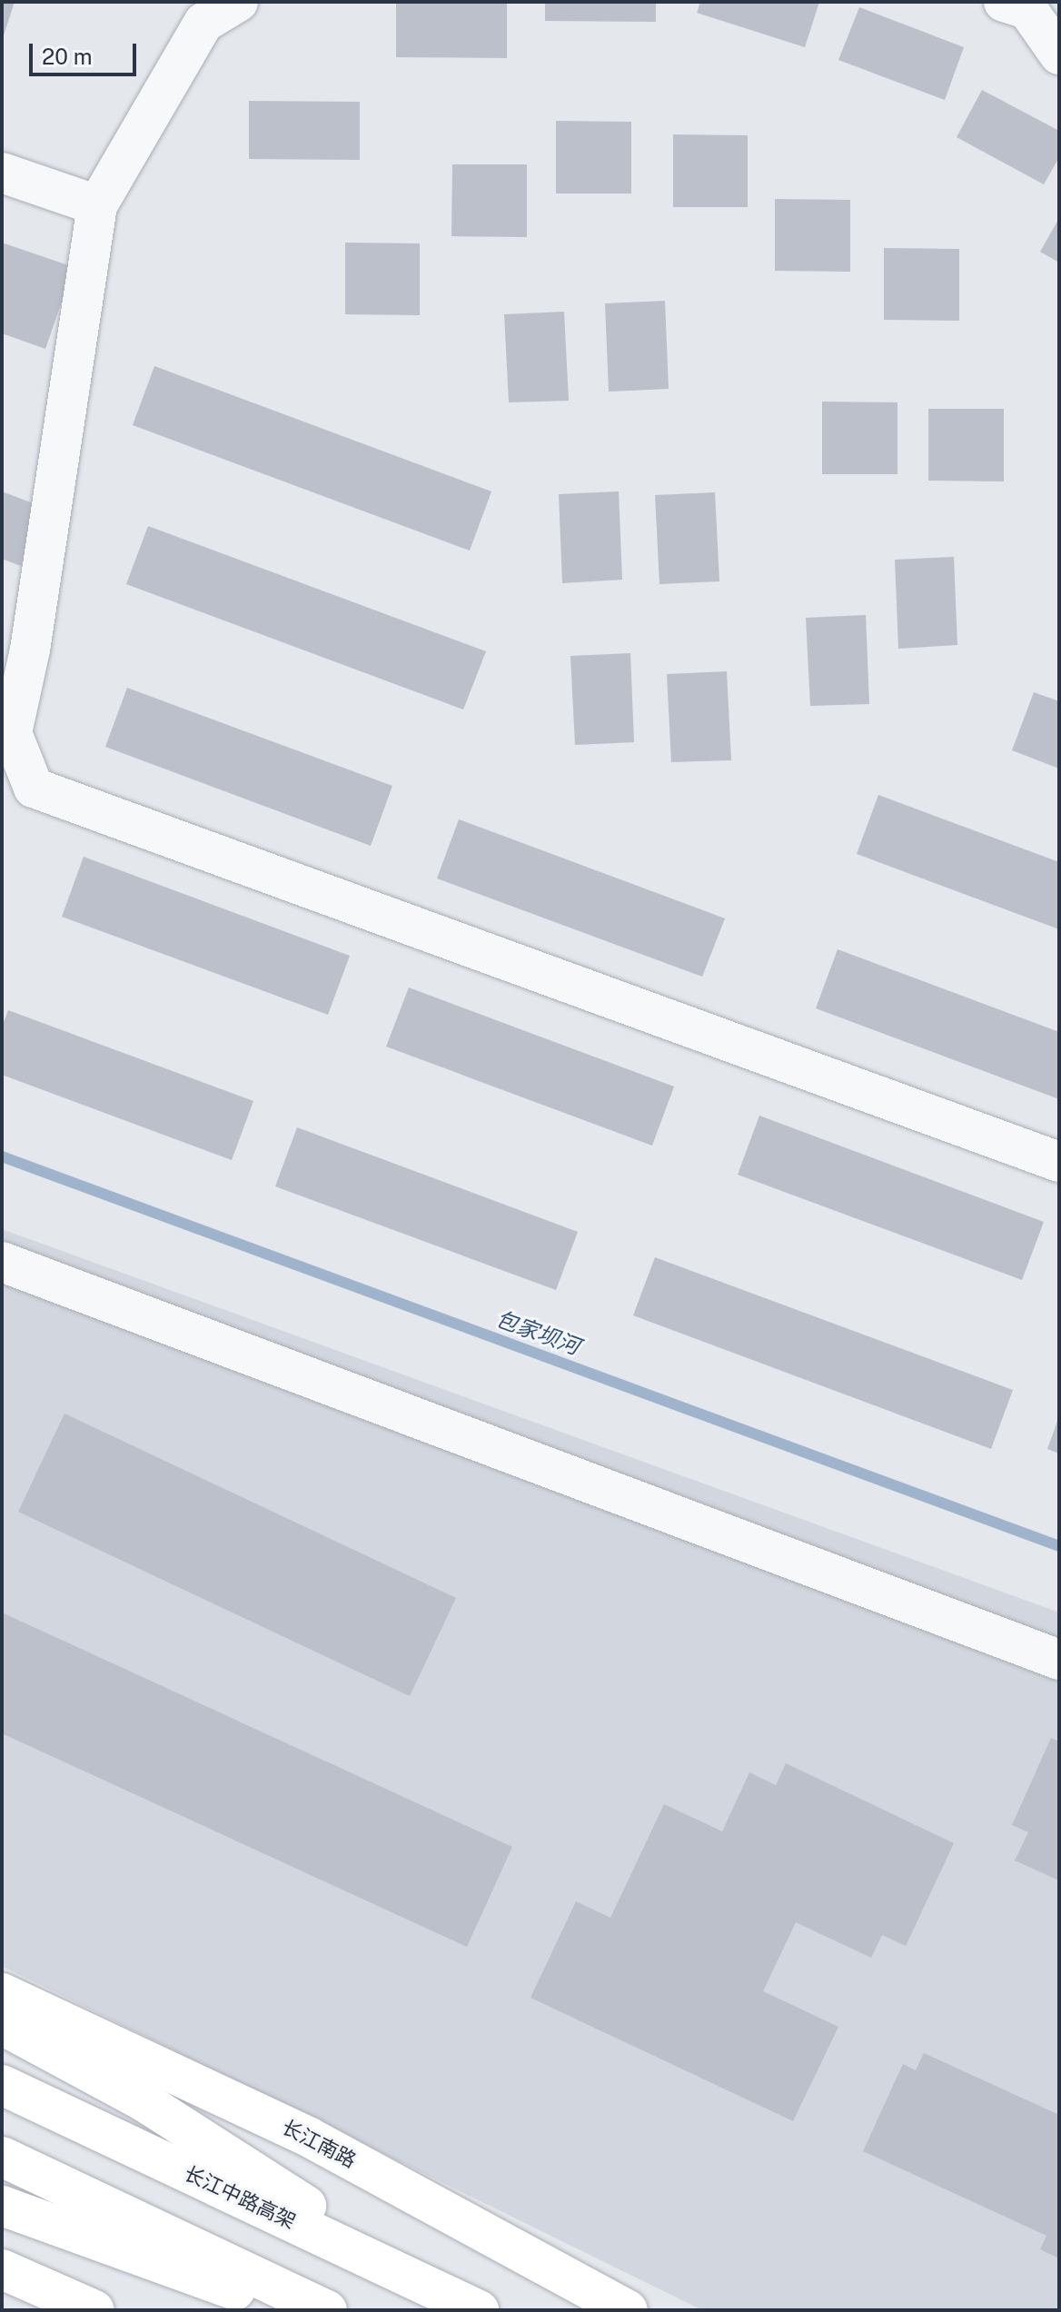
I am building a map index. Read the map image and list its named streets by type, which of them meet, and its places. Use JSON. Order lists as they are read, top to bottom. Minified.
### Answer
{"streets":{"main road":["长江南路","长江中路高架"]},"water":["包家坝河"],"scale_bar":"20 m"}
